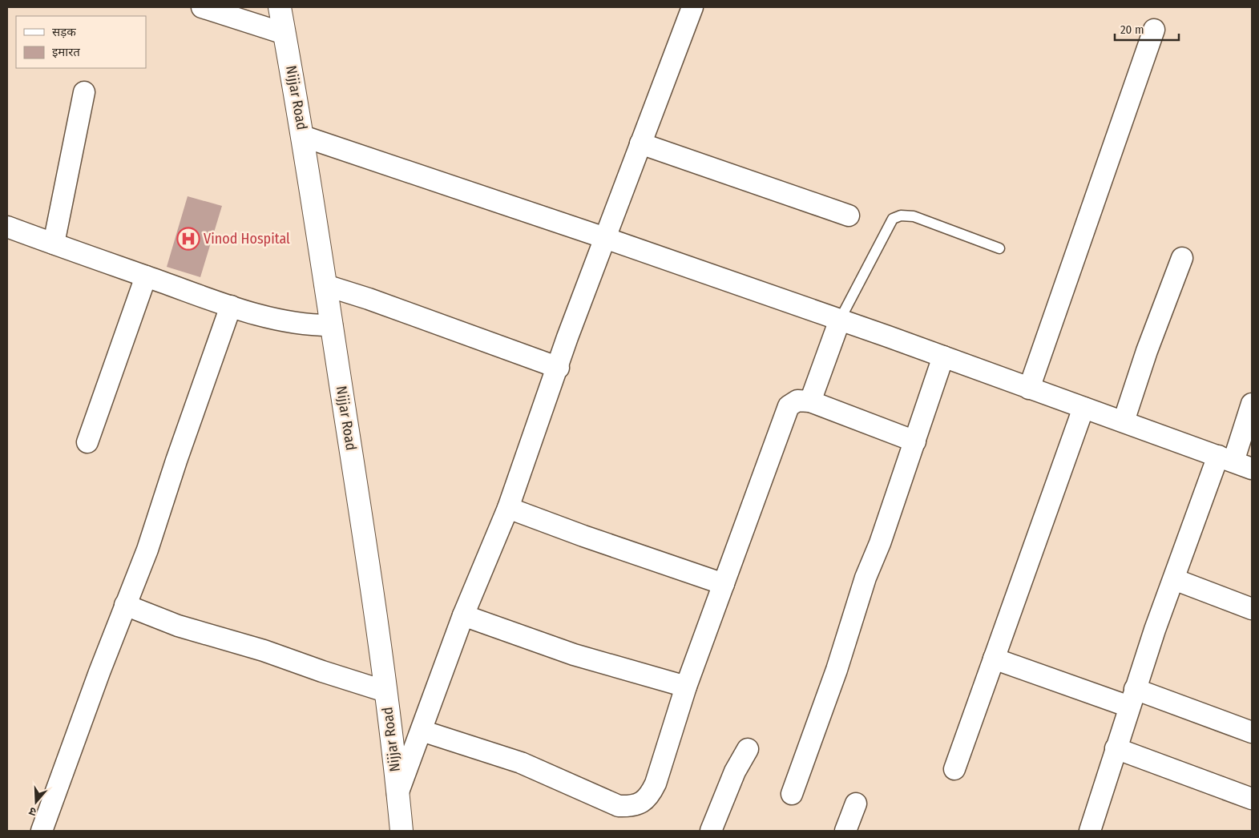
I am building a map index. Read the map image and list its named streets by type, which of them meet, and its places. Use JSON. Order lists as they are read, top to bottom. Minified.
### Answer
{"streets":{"street":["Nijjar Road"]},"places":{"hospital":["Vinod Hospital"]},"legend":["सड़क","इमारत"],"scale_bar":"20 m","north":"bottom"}
